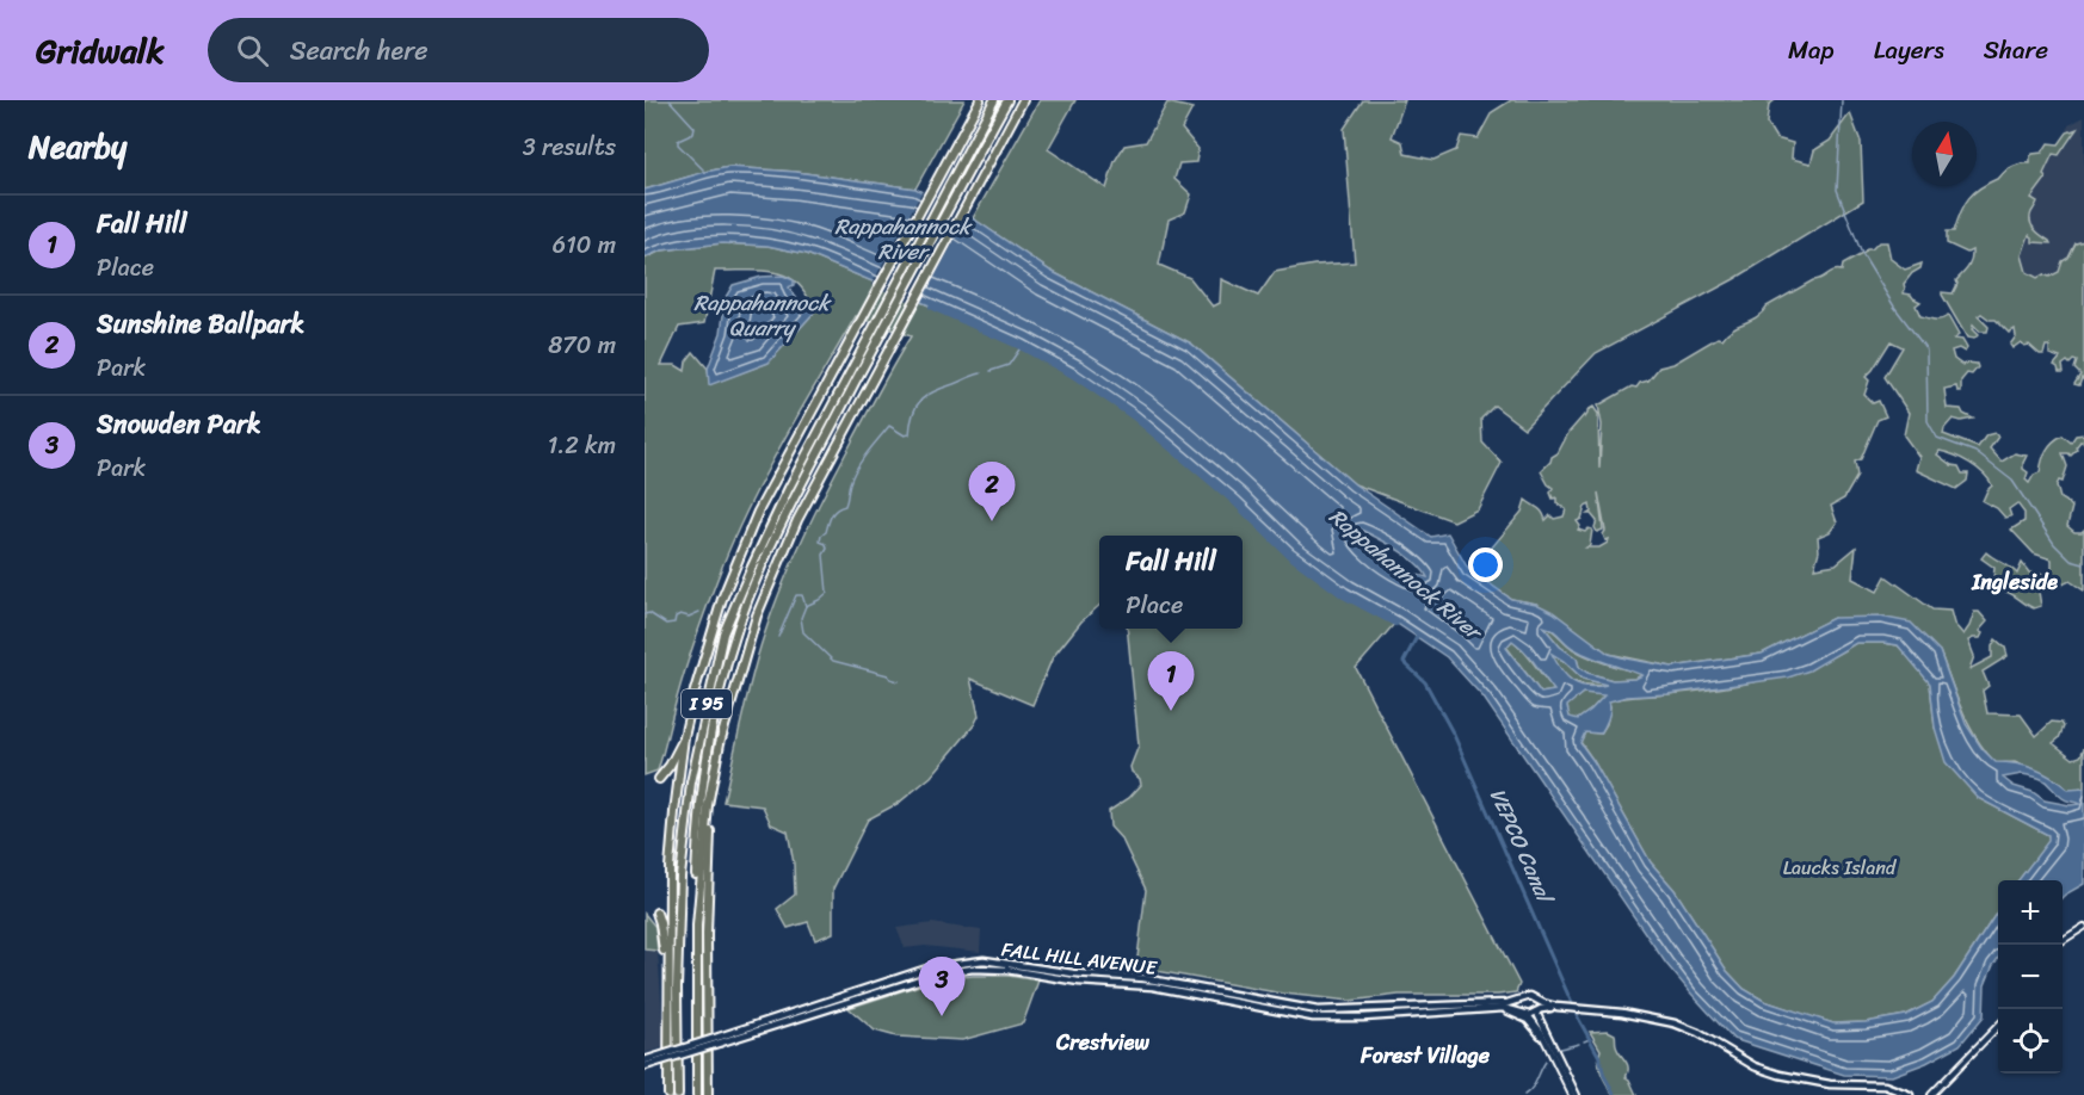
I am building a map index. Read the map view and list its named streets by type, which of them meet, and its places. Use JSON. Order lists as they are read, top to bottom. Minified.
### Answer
{"streets":{"highway":["I 95"],"main road":["FALL HILL AVENUE"]},"districts":["Ingleside","Crestview","Forest Village"],"water":["Rappahannock River","Rappahannock Quarry","VEPCO Canal"],"parks":["Laucks Island"],"north":"top","page":{"header":"Gridwalk","search":"Search here","nav":["Map","Layers","Share"],"heading":["Nearby","3 results"],"list":[{"mark":"1","name":"Fall Hill","note":"Place","value":"610 m"},{"mark":"2","name":"Sunshine Ballpark","note":"Park","value":"870 m"},{"mark":"3","name":"Snowden Park","note":"Park","value":"1.2 km"}],"pins":["2","1","3"],"popup":["Fall Hill","Place"],"map_buttons":["+","−"]}}
